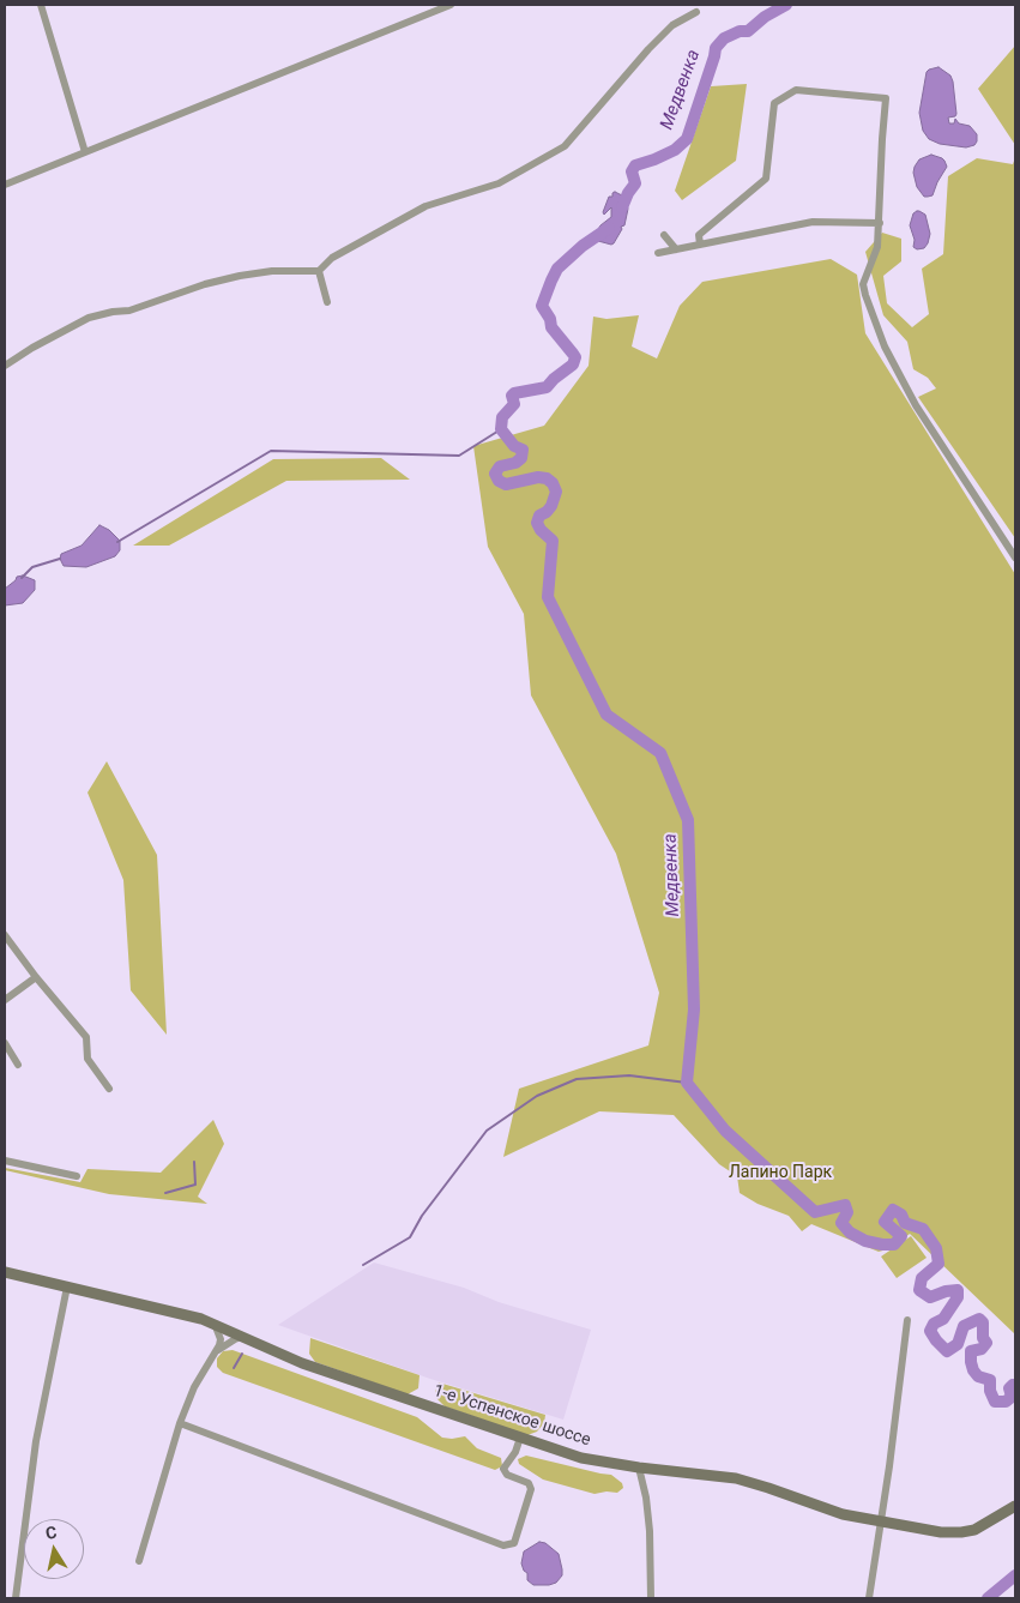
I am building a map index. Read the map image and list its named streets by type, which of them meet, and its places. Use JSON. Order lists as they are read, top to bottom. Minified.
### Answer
{"streets":{"main road":["1-е Успенское шоссе"]},"water":["Медвенка"],"parks":["Лапино Парк"],"north":"top"}
